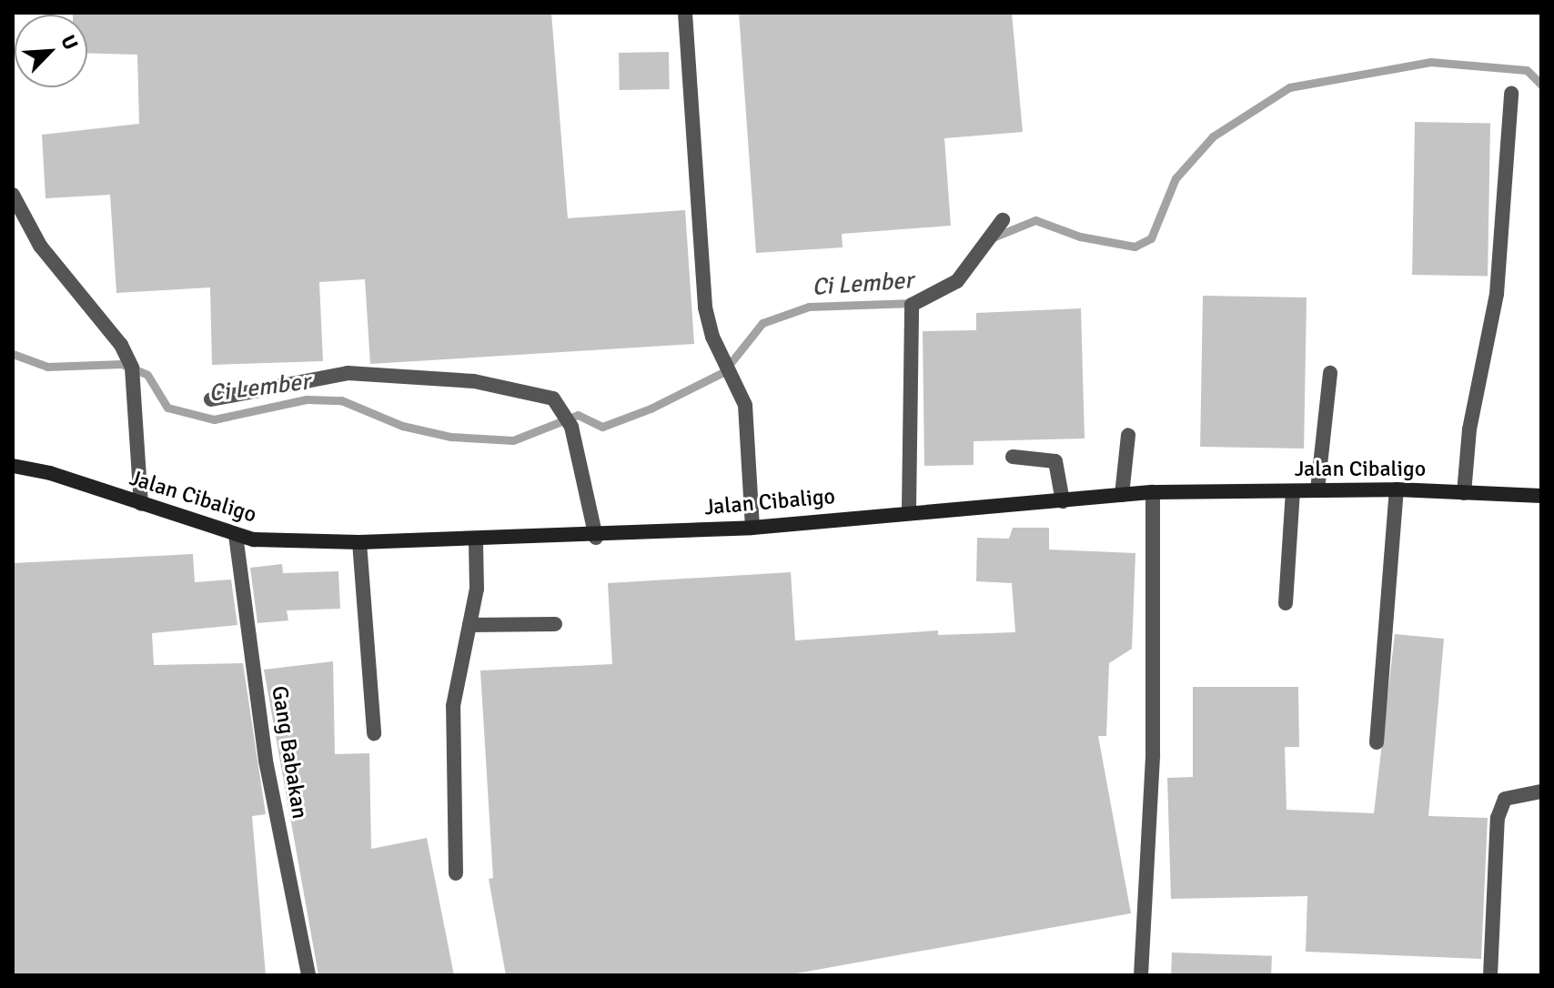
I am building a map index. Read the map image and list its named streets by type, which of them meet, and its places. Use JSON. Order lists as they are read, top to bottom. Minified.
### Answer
{"streets":{"main road":["Jalan Cibaligo"],"street":["Gang Babakan"]},"crossings":[["Jalan Cibaligo","Gang Babakan"]],"water":["Ci Lember"],"north":"top right"}
